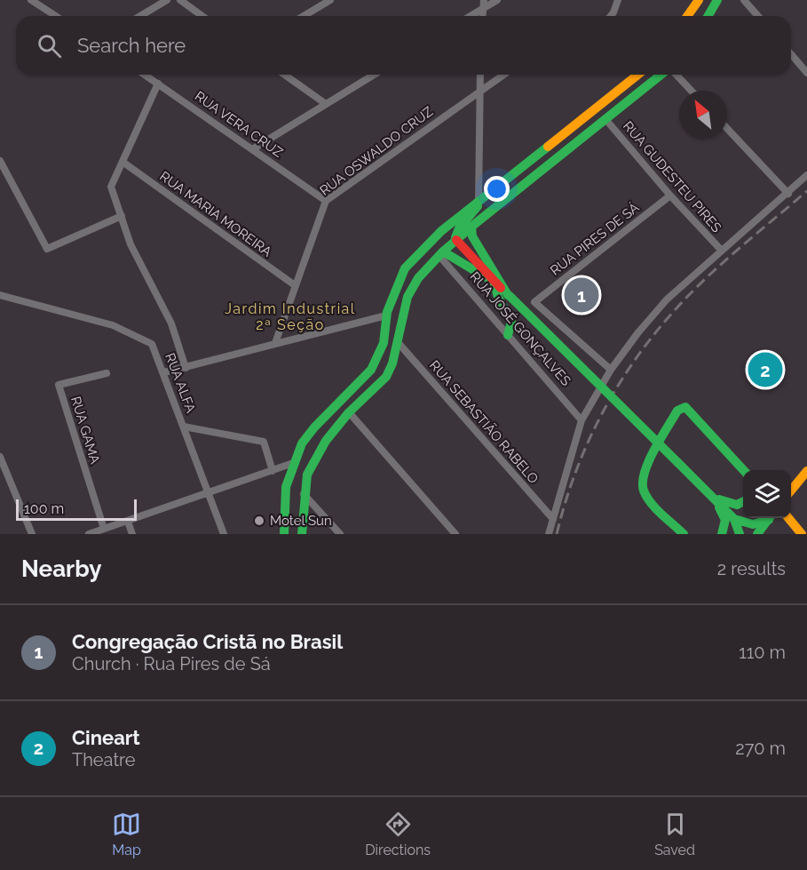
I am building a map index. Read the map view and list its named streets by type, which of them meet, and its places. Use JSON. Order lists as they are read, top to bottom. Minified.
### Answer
{"streets":{"street":["RUA VERA CRUZ","RUA OSWALDO CRUZ","RUA GUDESTEU PIRES","RUA MARIA MOREIRA","RUA PIRES DE SÁ","RUA JOSÉ GONÇALVES","RUA ALFA","RUA SEBASTIÃO RABELO","RUA GAMA"]},"crossings":[["RUA VERA CRUZ","RUA OSWALDO CRUZ"],["RUA OSWALDO CRUZ","RUA MARIA MOREIRA"],["RUA GUDESTEU PIRES","RUA PIRES DE SÁ"]],"districts":["Jardim Industrial 2ª Seção"],"places":["Motel Sun"],"scale_bar":"100 m","north":"top left","page":{"search":"Search here","pins":["1","2"],"scale":"100 m","heading":["Nearby","2 results"],"list":[{"mark":"1","name":"Congregação Cristã no Brasil","note":"Church · Rua Pires de Sá","value":"110 m"},{"mark":"2","name":"Cineart","note":"Theatre","value":"270 m"}],"nav":["Map","Directions","Saved"]}}
